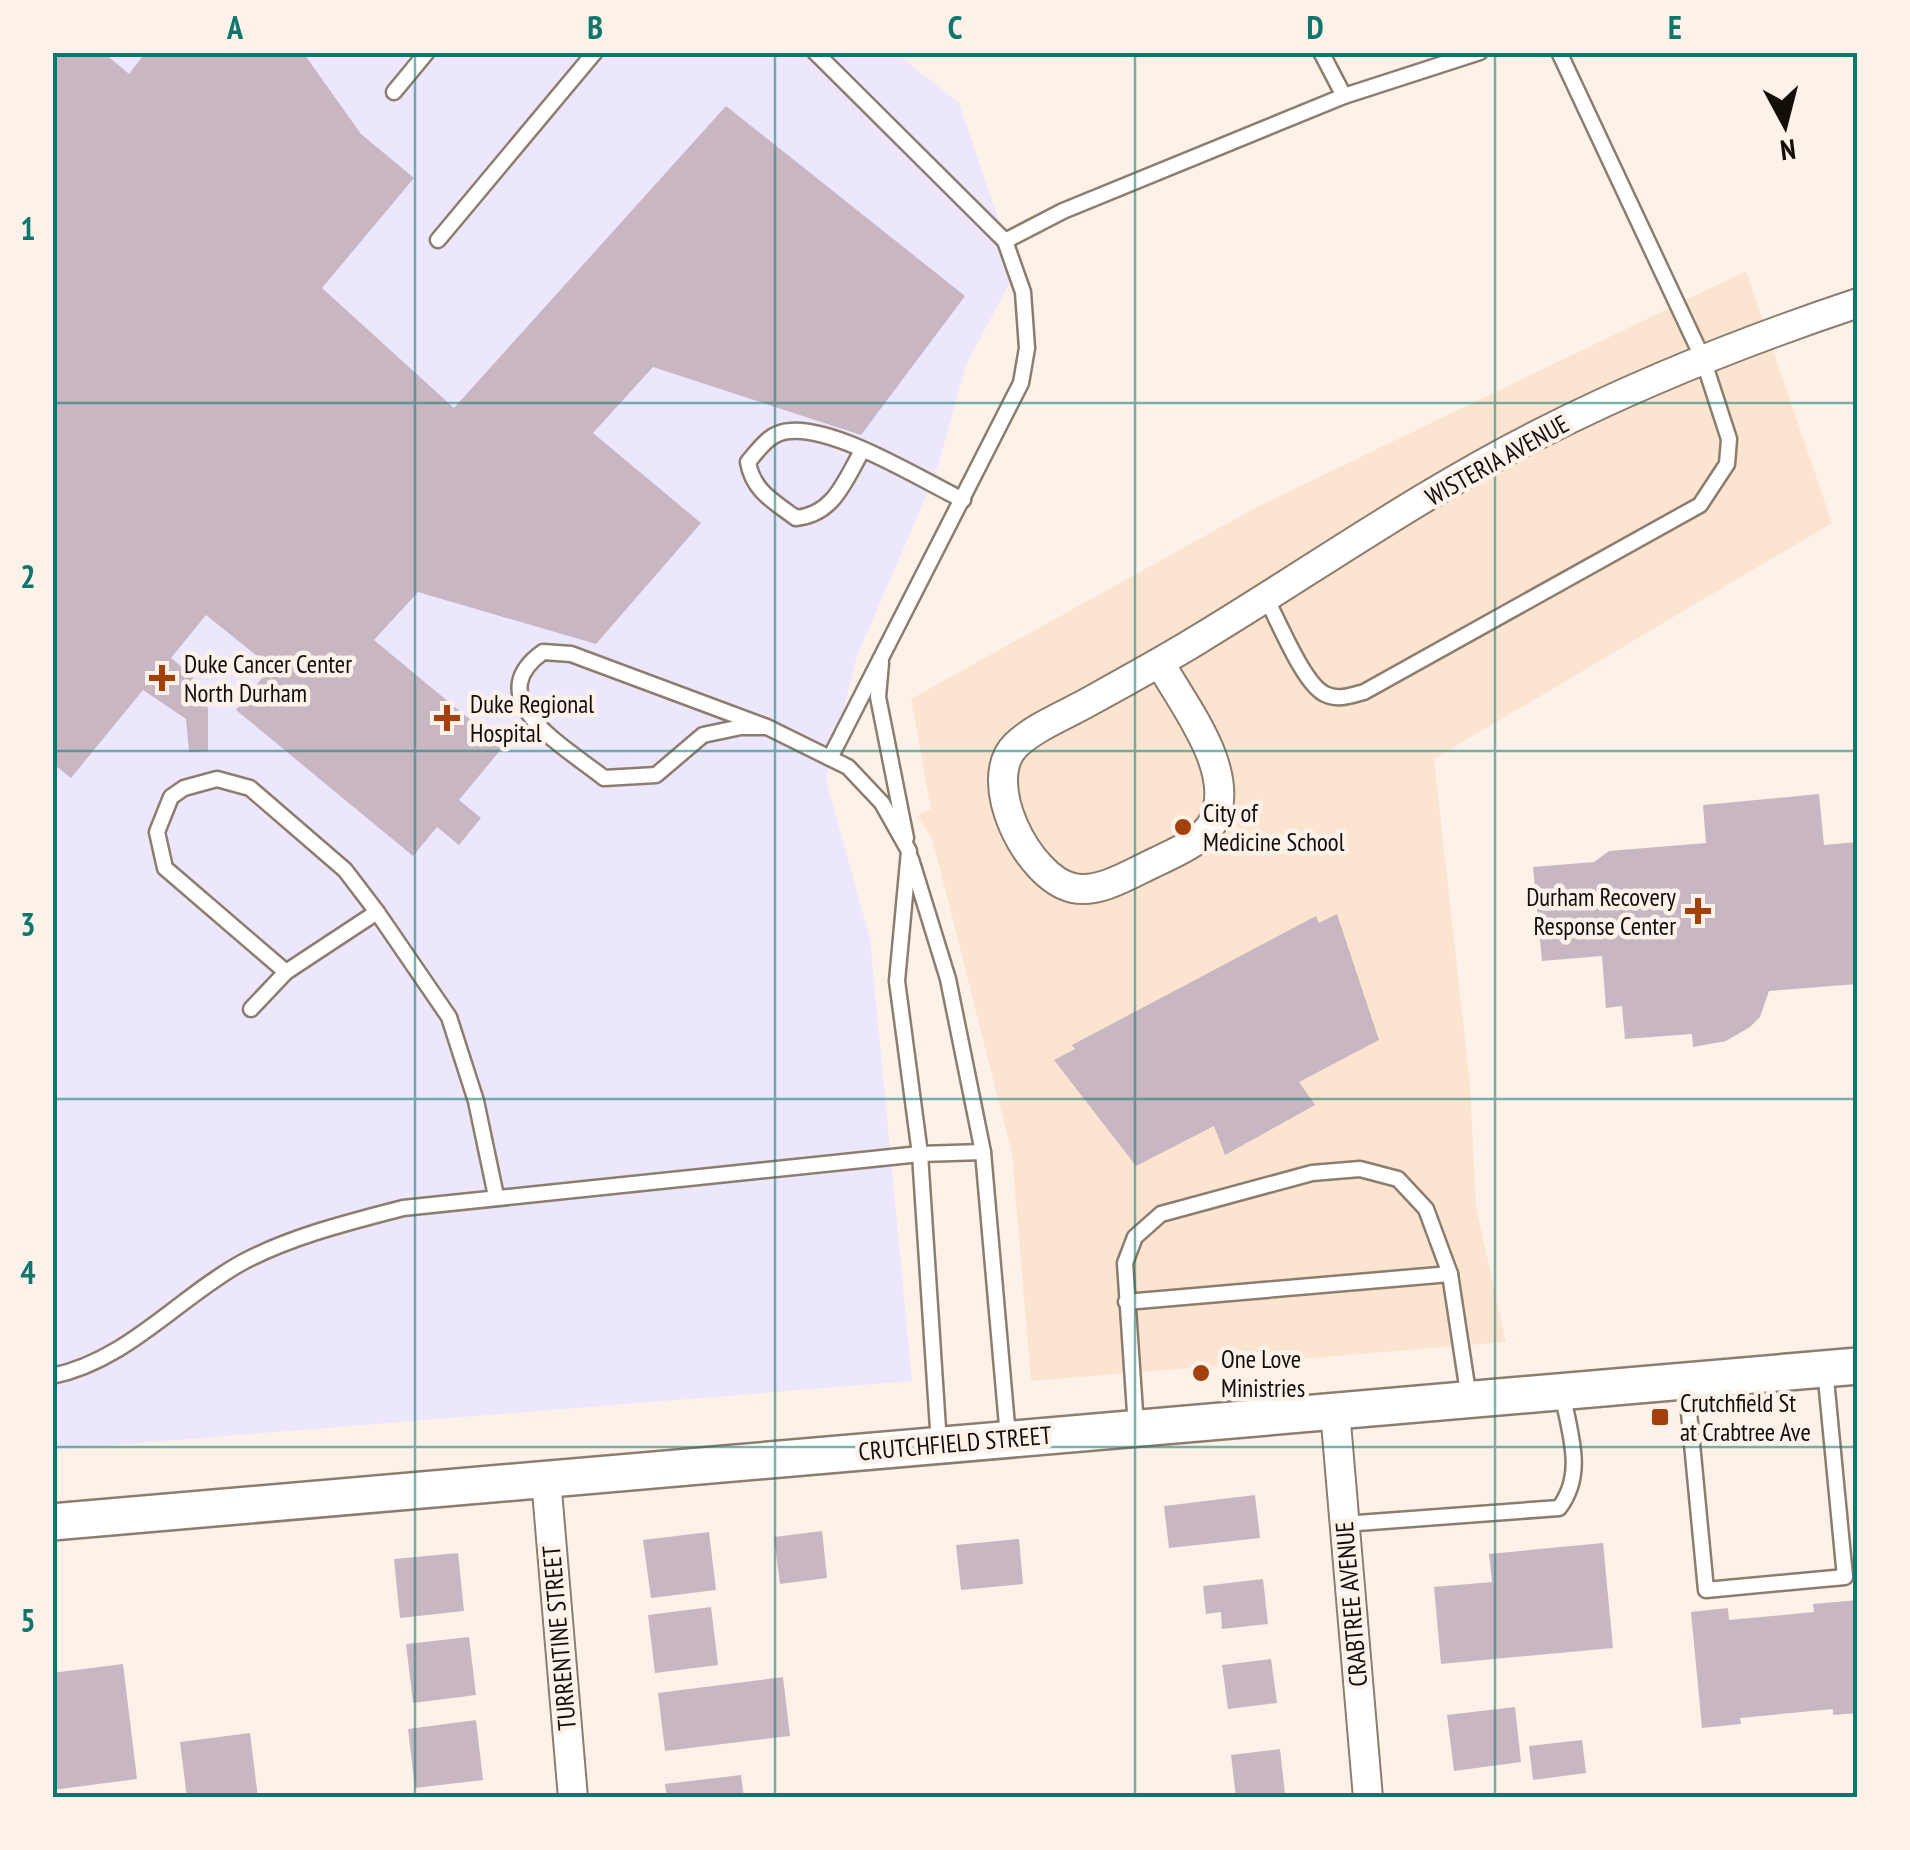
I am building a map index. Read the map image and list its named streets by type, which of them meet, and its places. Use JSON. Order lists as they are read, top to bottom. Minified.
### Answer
{"streets":{"street":["WISTERIA AVENUE","CRUTCHFIELD STREET","CRABTREE AVENUE","TURRENTINE STREET"]},"crossings":[["CRUTCHFIELD STREET","CRABTREE AVENUE"],["CRUTCHFIELD STREET","TURRENTINE STREET"]],"places":{"health":["Duke Cancer Center North Durham","Duke Regional Hospital","Durham Recovery Response Center"],"other":["City of Medicine School","One Love Ministries"],"transit":["Crutchfield St at Crabtree Ave"]},"north":"bottom","grid":{"columns":["A","B","C","D","E"],"rows":["1","2","3","4","5"]}}
